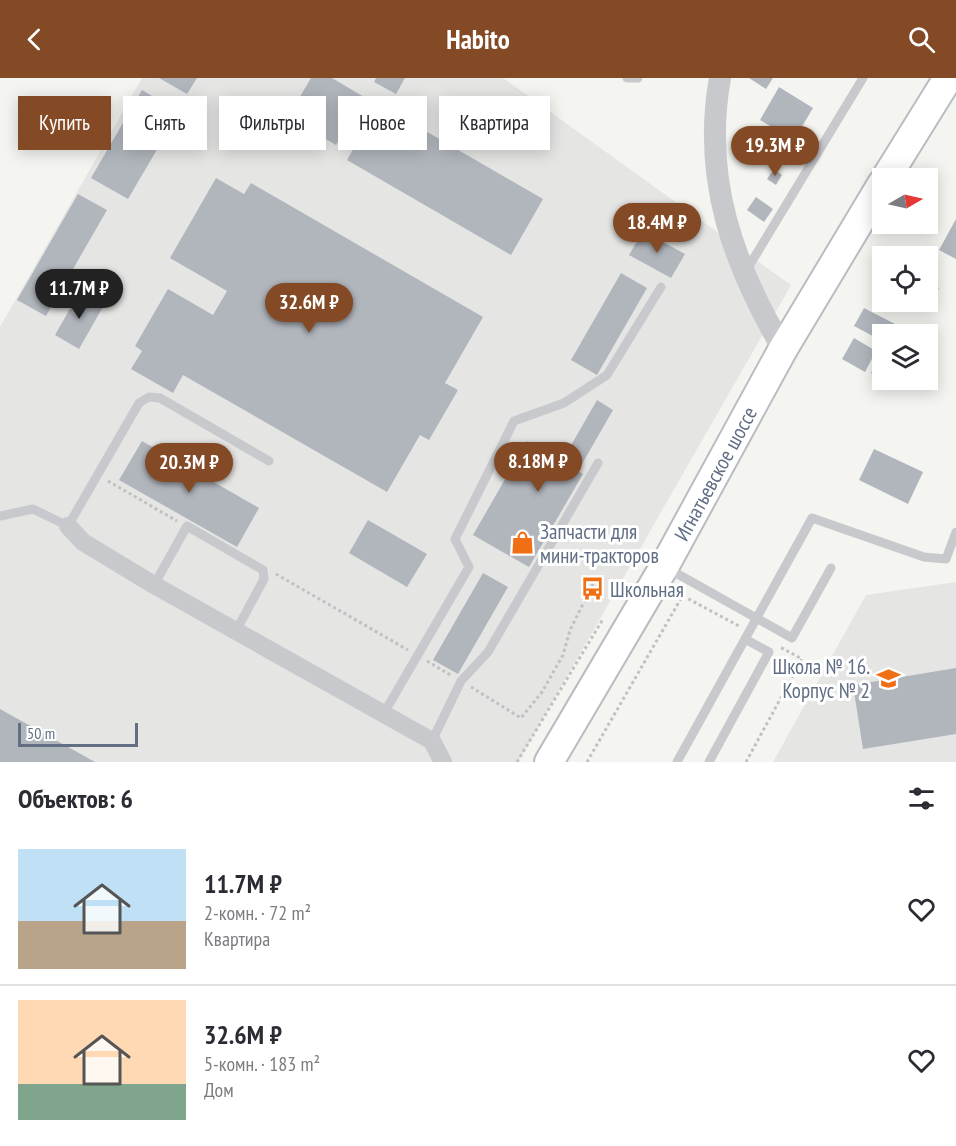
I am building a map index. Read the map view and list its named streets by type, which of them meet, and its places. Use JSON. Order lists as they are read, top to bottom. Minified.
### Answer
{"streets":{"main road":["Игнатьевское шоссе"]},"places":{"shop":["Запчасти для мини-тракторов"],"bus stop":["Школьная"],"school or university":["Школа № 16. Корпус № 2"]},"scale_bar":"50 m","north":"right","page":{"header":"Habito","chip":["Купить","Снять","Фильтры","Новое","Квартира"],"price":["19.3M ₽","18.4M ₽","11.7M ₽","32.6M ₽","8.18M ₽","20.3M ₽"],"scale":"50 m","heading":"Объектов: 6","list":[{"name":"11.7M ₽","note":"2-комн. · 72 m² · Квартира"},{"name":"32.6M ₽","note":"5-комн. · 183 m² · Дом"}]}}
